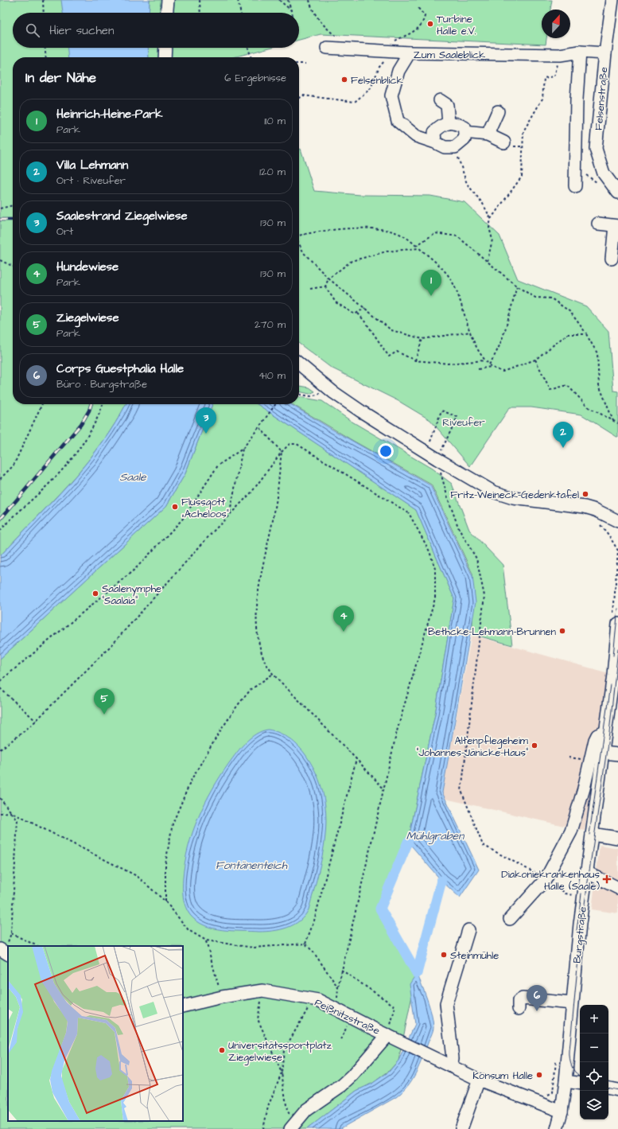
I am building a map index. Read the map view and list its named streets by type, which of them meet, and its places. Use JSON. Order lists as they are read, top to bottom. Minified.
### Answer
{"streets":{"street":["Zum Saaleblick","Felsenstraße","Burgstraße","Peißnitzstraße"]},"crossings":[["Zum Saaleblick","Felsenstraße"]],"water":["Saale","Mühlgraben","Fontänenteich"],"parks":["Riveufer"],"places":{"other":["Turbine Halle e.V.","Felsenblick","Fritz-Weineck-Gedenktafel","Flussgott „Acheloos“","Saalenymphe \"Saalaia\"","Bethcke-Lehmann-Brunnen","Altenpflegeheim \"Johannes-Jänicke-Haus\"","Steinmühle","Universitätssportplatz Ziegelwiese","Konsum Halle"],"health":["Diakoniekrankenhaus Halle (Saale)"]},"north":"top","page":{"search":"Hier suchen","heading":["In der Nähe","6 Ergebnisse"],"list":[{"mark":"1","name":"Heinrich-Heine-Park","note":"Park","value":"110 m"},{"mark":"2","name":"Villa Lehmann","note":"Ort · Riveufer","value":"120 m"},{"mark":"3","name":"Saalestrand Ziegelwiese","note":"Ort","value":"130 m"},{"mark":"4","name":"Hundewiese","note":"Park","value":"130 m"},{"mark":"5","name":"Ziegelwiese","note":"Park","value":"270 m"},{"mark":"6","name":"Corps Guestphalia Halle","note":"Büro · Burgstraße","value":"410 m"}],"pins":["1","3","2","4","5","6"],"map_buttons":["+","−"]}}
